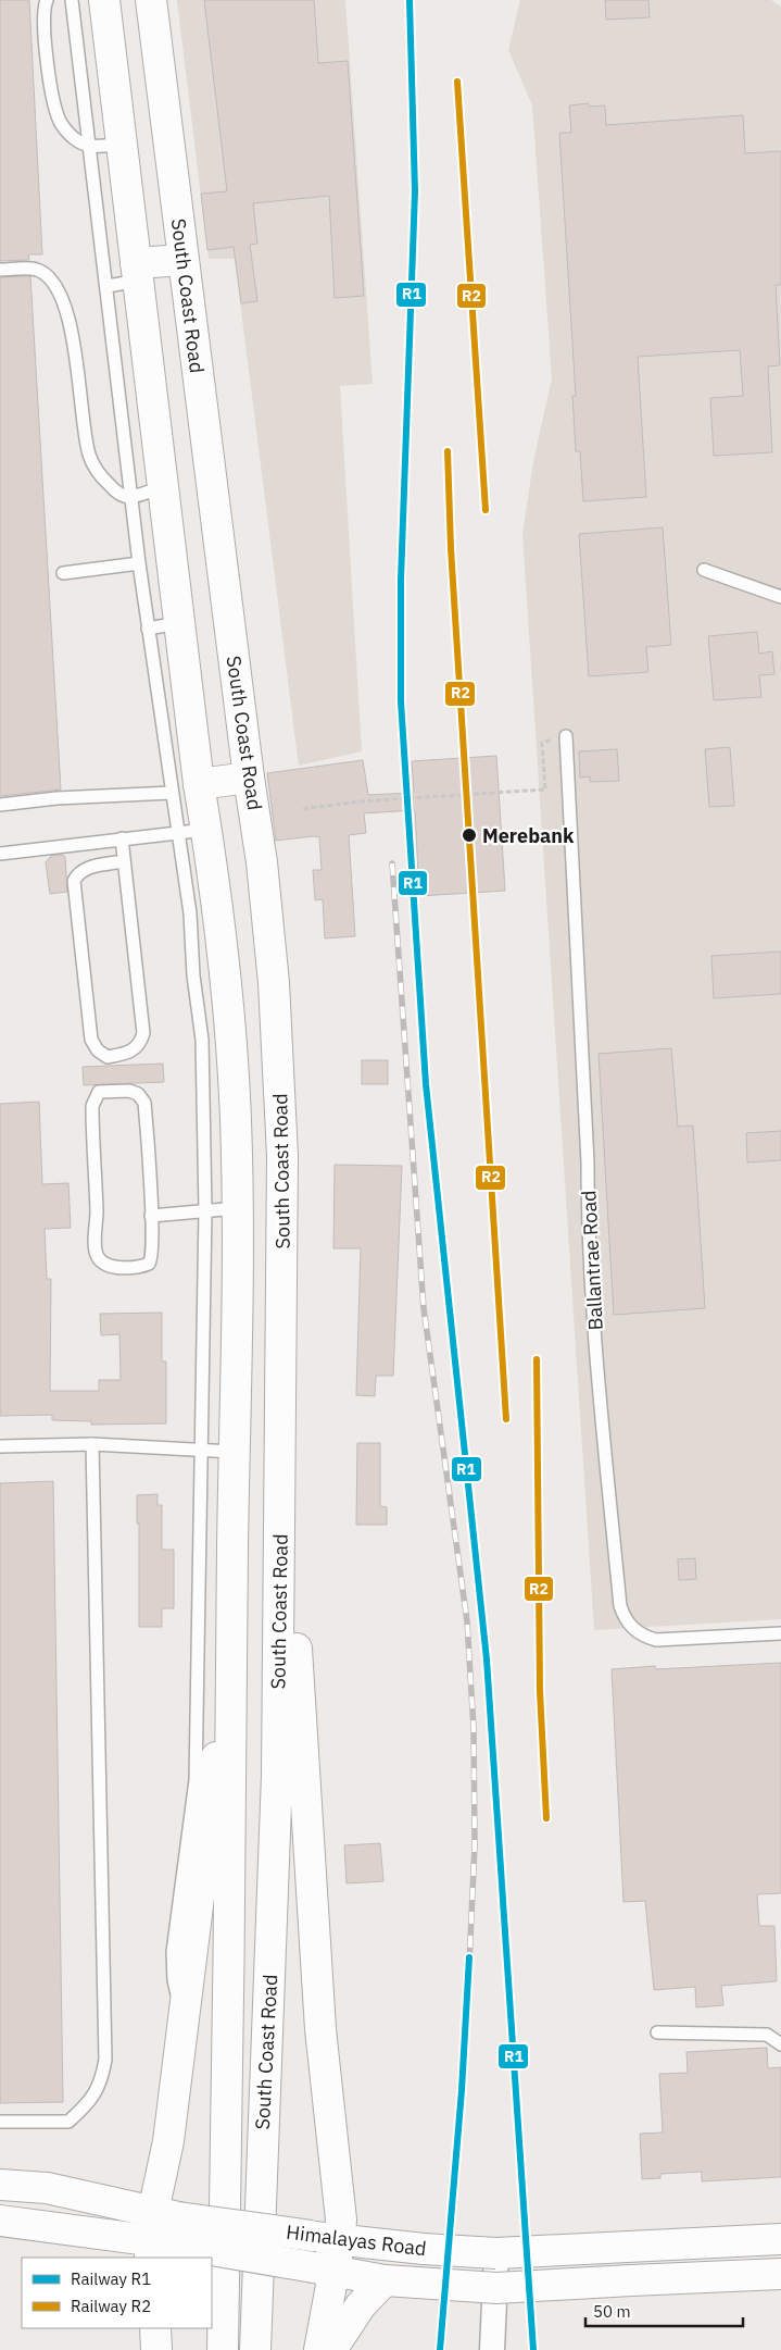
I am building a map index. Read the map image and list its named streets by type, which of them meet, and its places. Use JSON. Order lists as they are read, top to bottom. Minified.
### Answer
{"streets":{"main road":["South Coast Road","Himalayas Road"],"lane":["Ballantrae Road"]},"places":["Merebank"],"lines":["rail line R1","rail line R2"],"legend":["Railway R1","Railway R2"],"scale_bar":"50 m"}
